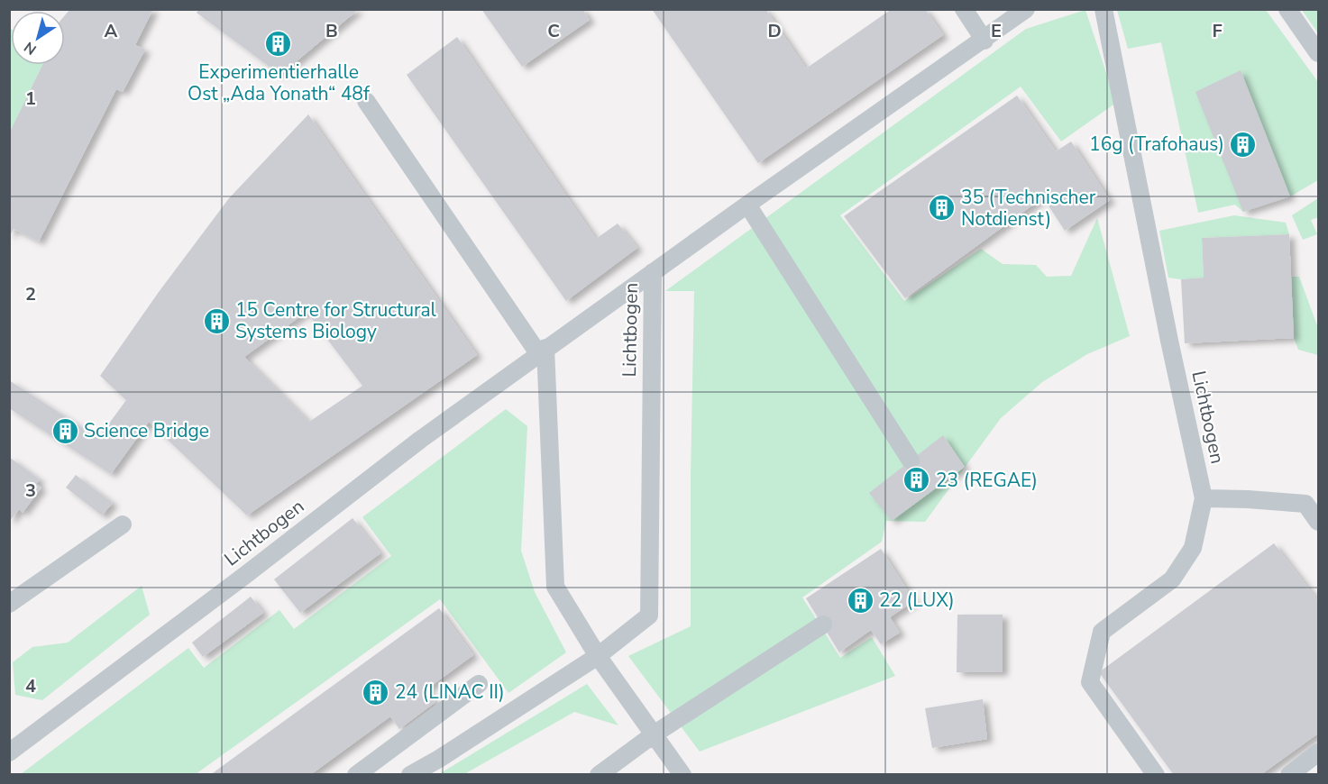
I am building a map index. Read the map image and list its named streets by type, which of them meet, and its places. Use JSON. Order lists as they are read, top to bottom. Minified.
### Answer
{"streets":{"lane":["Lichtbogen"]},"places":{"building":["Experimentierhalle Ost „Ada Yonath“ 48f","16g (Trafohaus)","35 (Technischer Notdienst)","15 Centre for Structural Systems Biology","Science Bridge","23 (REGAE)","22 (LUX)","24 (LINAC II)"]},"north":"bottom left","grid":{"columns":["A","B","C","D","E","F"],"rows":["1","2","3","4"]}}
